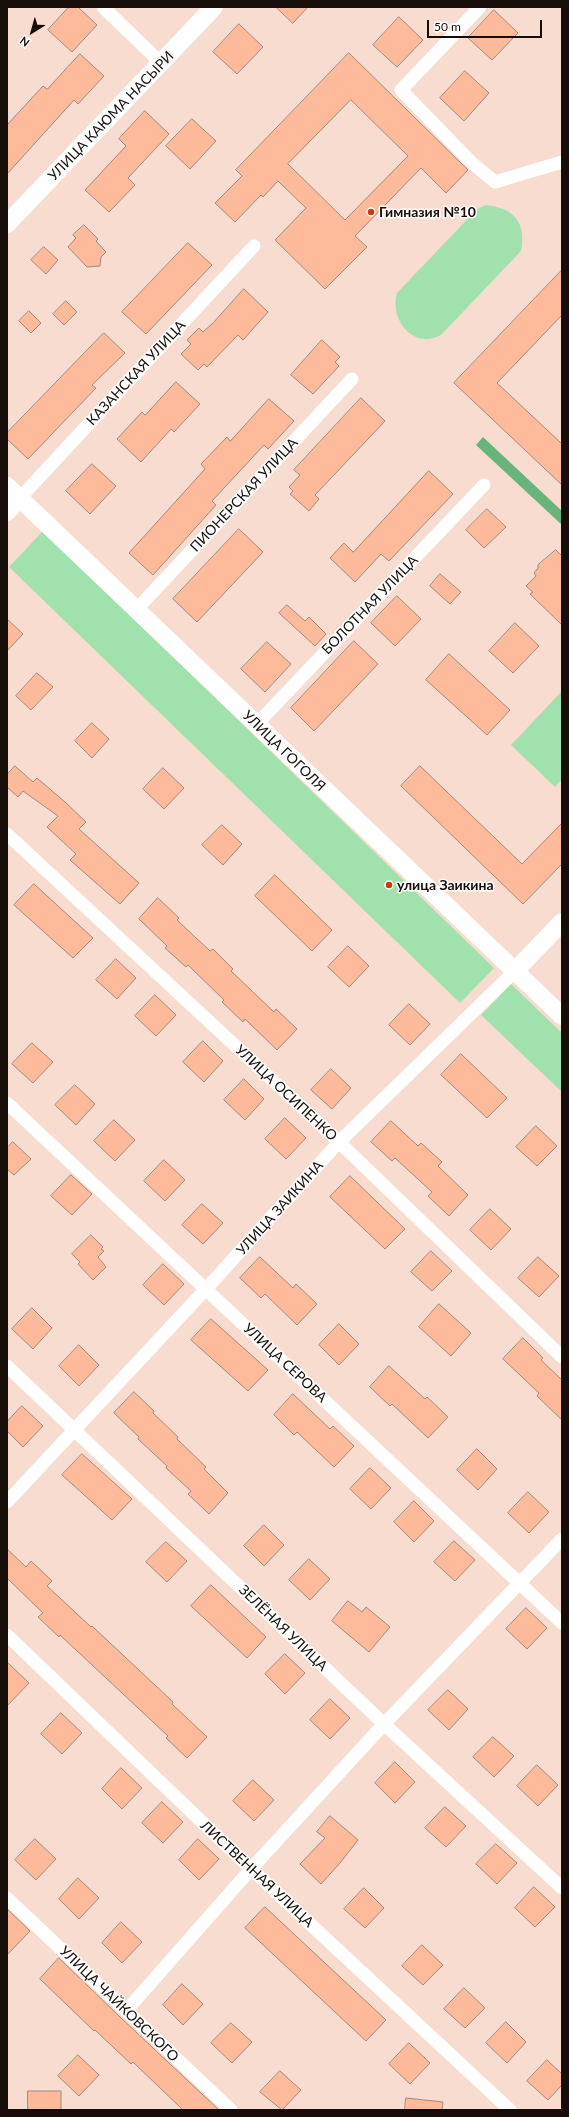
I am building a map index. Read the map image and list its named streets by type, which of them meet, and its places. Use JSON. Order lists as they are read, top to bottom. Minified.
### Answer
{"streets":{"main road":["УЛИЦА КАЮМА НАСЫРИ","УЛИЦА ГОГОЛЯ","УЛИЦА ЗАИКИНА"],"street":["КАЗАНСКАЯ УЛИЦА","ПИОНЕРСКАЯ УЛИЦА","БОЛОТНАЯ УЛИЦА","УЛИЦА ОСИПЕНКО","УЛИЦА СЕРОВА","ЗЕЛЁНАЯ УЛИЦА","ЛИСТВЕННАЯ УЛИЦА","УЛИЦА ЧАЙКОВСКОГО"]},"crossings":[["КАЗАНСКАЯ УЛИЦА","УЛИЦА ГОГОЛЯ"],["ПИОНЕРСКАЯ УЛИЦА","УЛИЦА ГОГОЛЯ"],["БОЛОТНАЯ УЛИЦА","УЛИЦА ГОГОЛЯ"],["УЛИЦА ГОГОЛЯ","УЛИЦА ЗАИКИНА"],["УЛИЦА ОСИПЕНКО","УЛИЦА ЗАИКИНА"],["УЛИЦА ЗАИКИНА","УЛИЦА СЕРОВА"],["УЛИЦА ЗАИКИНА","ЗЕЛЁНАЯ УЛИЦА"]],"places":["Гимназия №10","улица Заикина"],"scale_bar":"50 m","north":"bottom left"}
